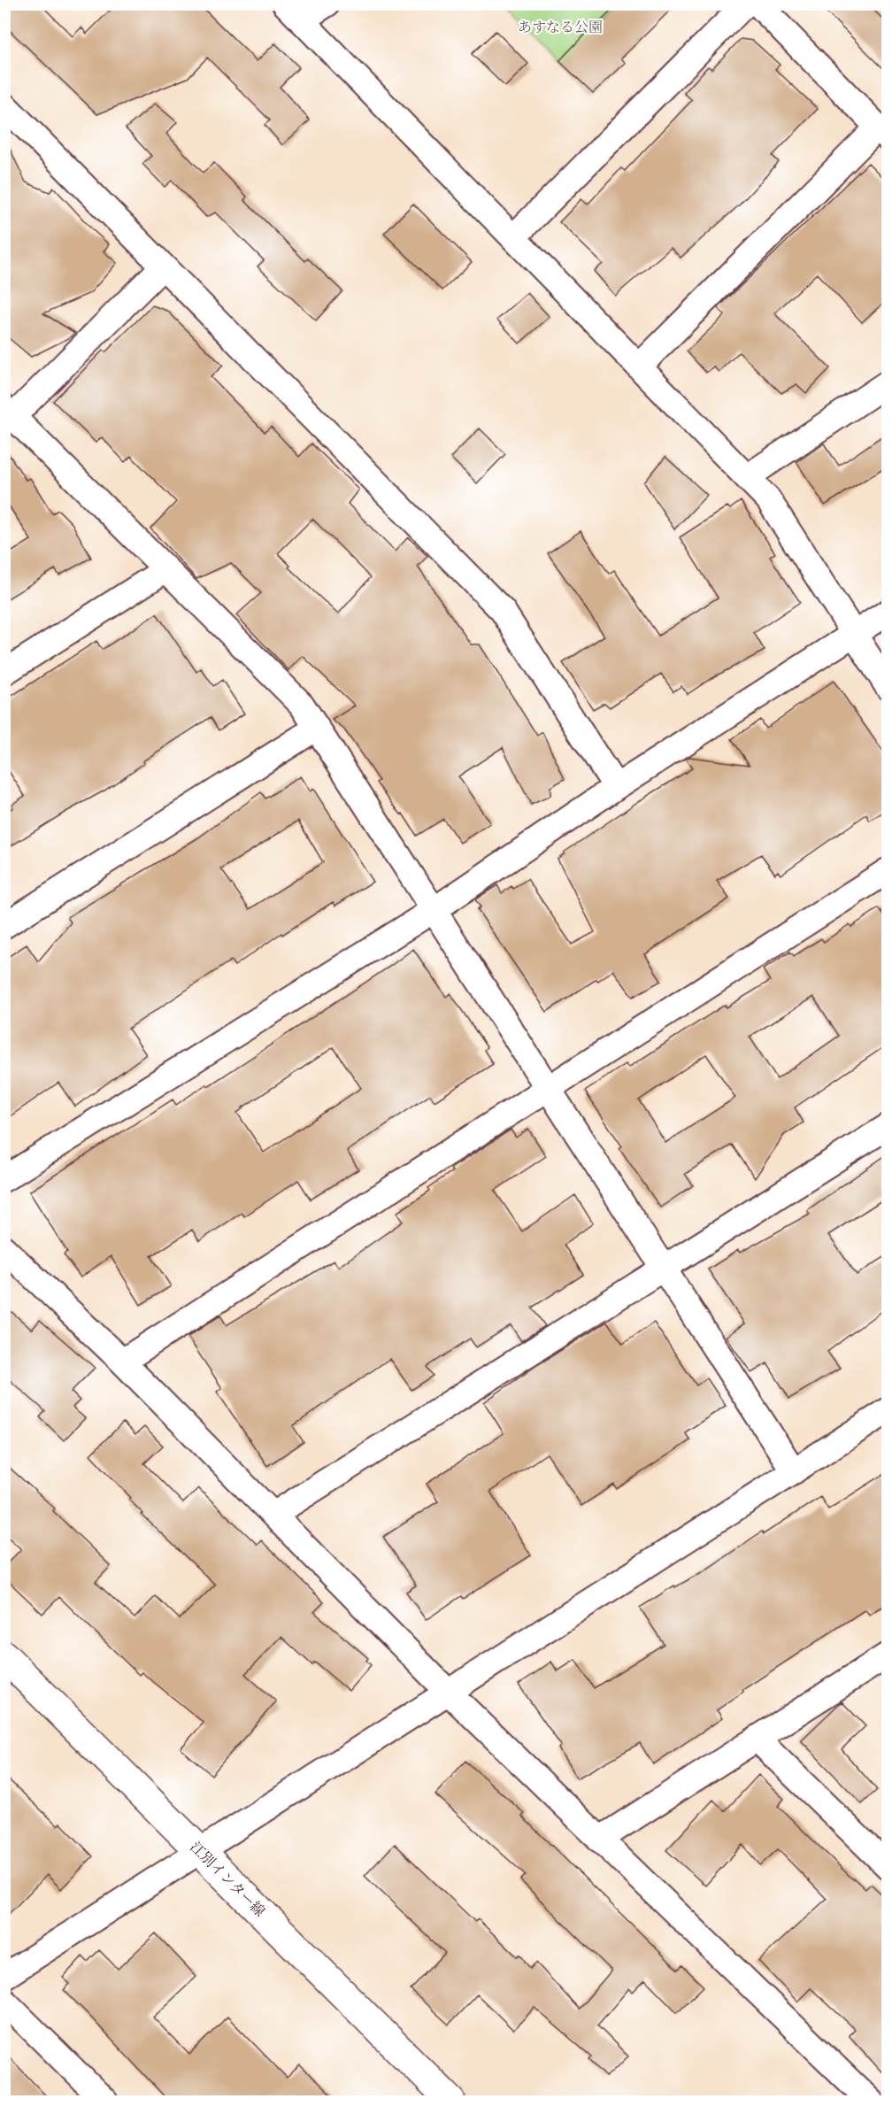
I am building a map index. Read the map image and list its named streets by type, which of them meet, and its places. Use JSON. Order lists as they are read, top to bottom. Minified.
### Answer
{"streets":{"main road":["江別インター線"]},"parks":["あすなる公園"]}
